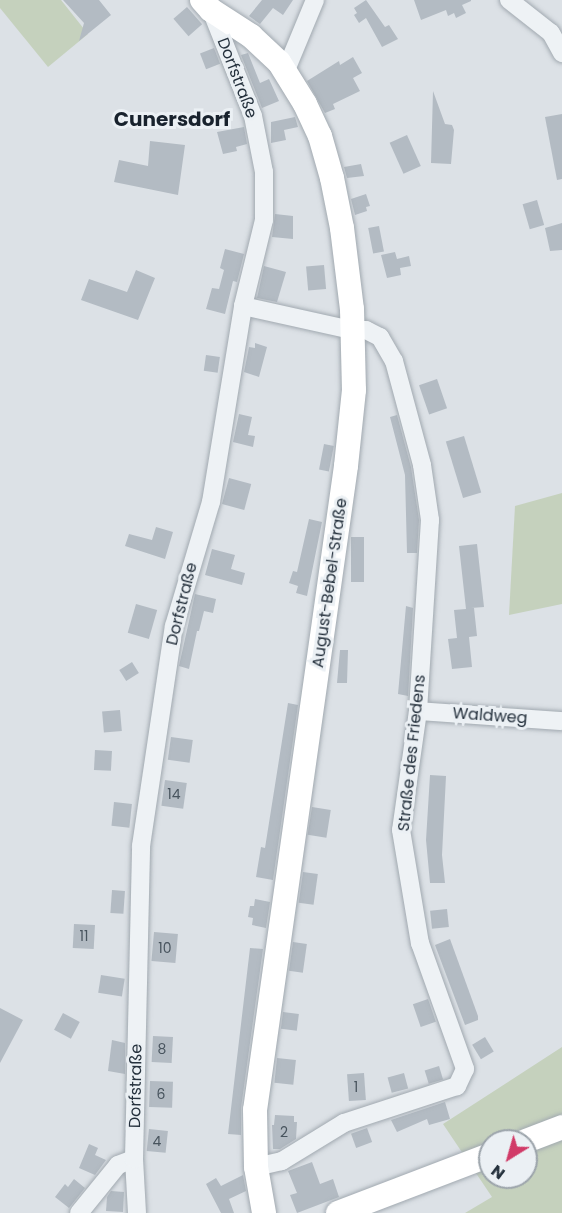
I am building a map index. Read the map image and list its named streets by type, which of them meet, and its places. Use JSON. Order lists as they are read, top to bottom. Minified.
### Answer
{"streets":{"main road":["August-Bebel-Straße"],"street":["Dorfstraße","Waldweg","Straße des Friedens"]},"crossings":[["Dorfstraße","August-Bebel-Straße"],["Dorfstraße","Straße des Friedens"],["August-Bebel-Straße","Straße des Friedens"],["Waldweg","Straße des Friedens"]],"districts":["Cunersdorf"],"house_numbers":["14","11","10","8","1","6","2","4"],"north":"bottom left"}
